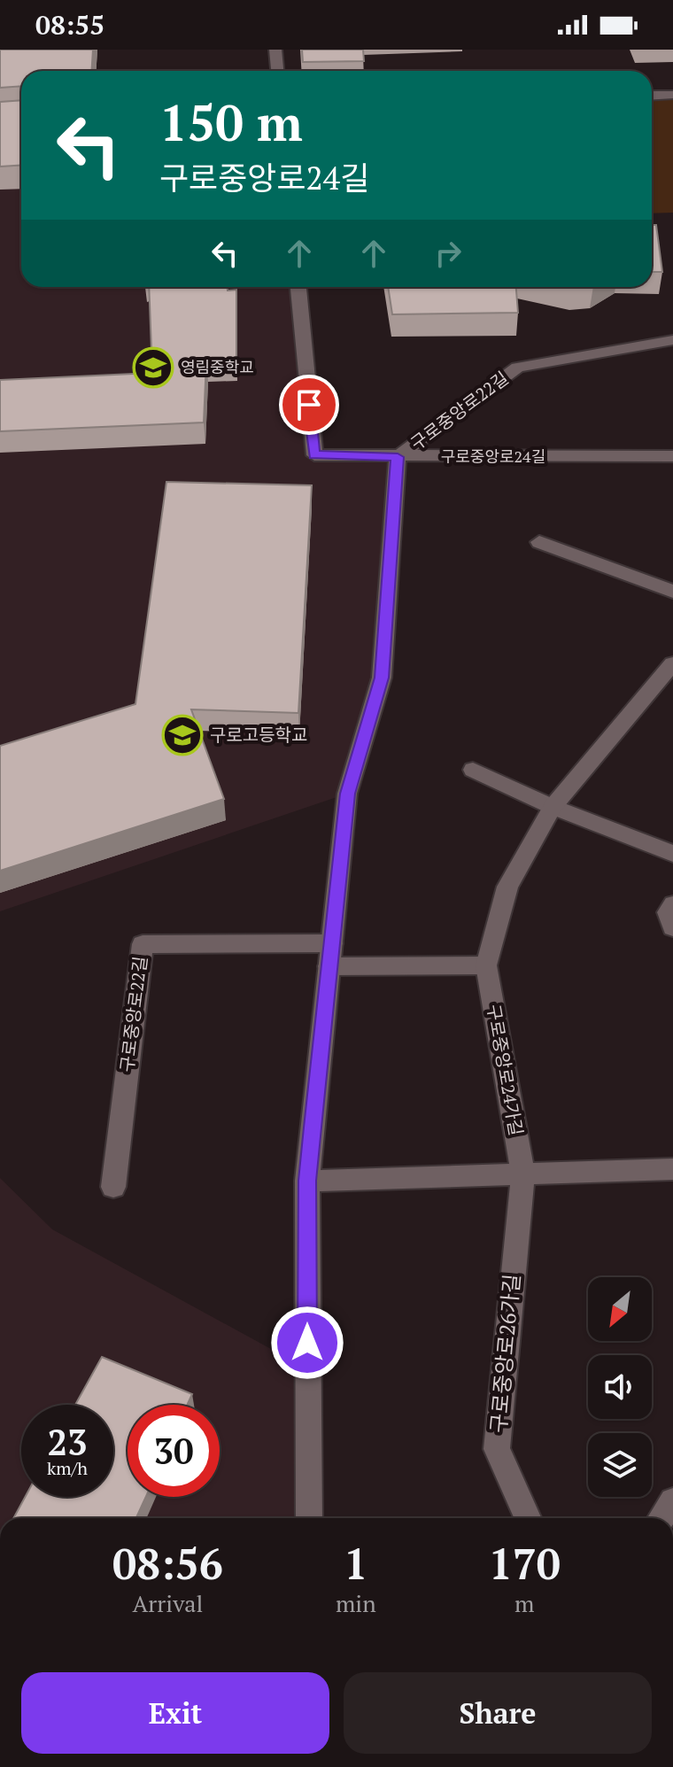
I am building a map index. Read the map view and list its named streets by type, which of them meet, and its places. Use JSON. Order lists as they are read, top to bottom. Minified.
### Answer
{"streets":{"street":["구로중앙로22길","구로중앙로24길","구로중앙로24가길","구로중앙로26가길"]},"crossings":[["구로중앙로22길","구로중앙로24길"],["구로중앙로24가길","구로중앙로26가길"]],"places":{"school or university":["영림중학교","구로고등학교"]},"north":"bottom left","page":{"status":"08:55","turn":["150 m","구로중앙로24길"],"speed":"23 km/h","limit":"30","eta":["08:56","Arrival","1","min","170","m"],"buttons":["Exit","Share"]}}
